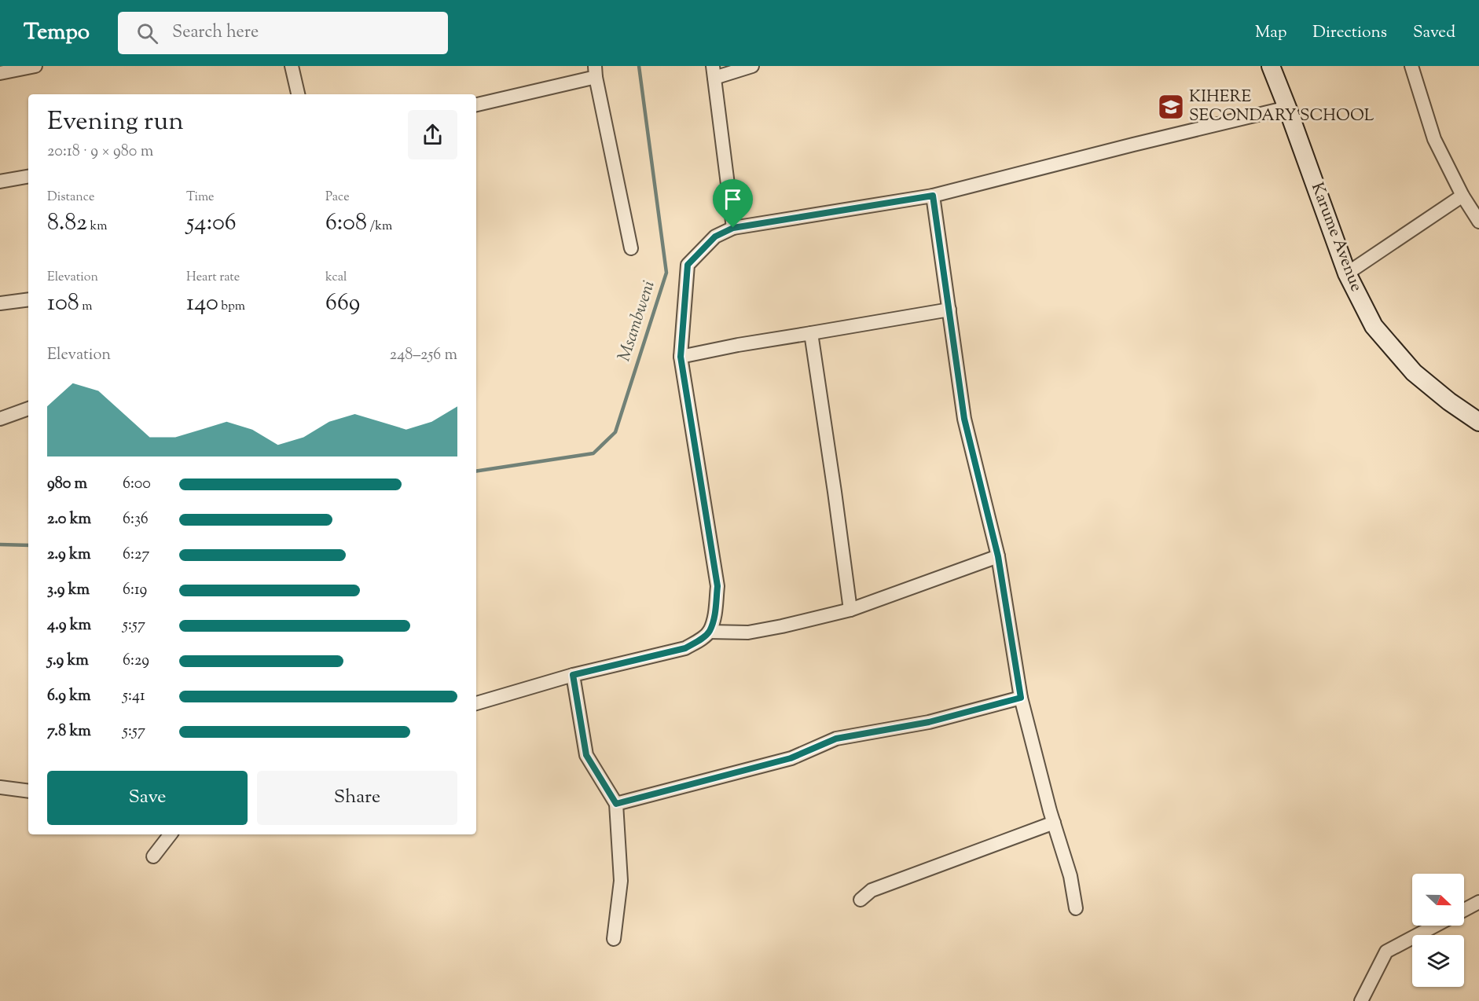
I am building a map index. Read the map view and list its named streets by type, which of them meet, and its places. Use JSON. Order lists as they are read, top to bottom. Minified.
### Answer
{"streets":{"main road":["Karume Avenue"]},"water":["Msambweni"],"places":{"school or university":["KIHERE SECONDARY SCHOOL"]},"north":"right","page":{"header":"Tempo","search":"Search here","nav":["Map","Directions","Saved"],"heading":["Evening run","20:18 · 9 × 980 m"],"stats":[["Distance","8.82 km"],["Time","54:06"],["Pace","6:08 /km"],["Elevation","108 m"],["Heart rate","140 bpm"],["kcal","669"]],"chart":["Elevation","248–256 m"],"list":[{"name":"980 m","note":"6:00"},{"name":"2.0 km","note":"6:36"},{"name":"2.9 km","note":"6:27"},{"name":"3.9 km","note":"6:19"},{"name":"4.9 km","note":"5:57"},{"name":"5.9 km","note":"6:29"},{"name":"6.9 km","note":"5:41"},{"name":"7.8 km","note":"5:57"}],"buttons":["Save","Share"]}}
